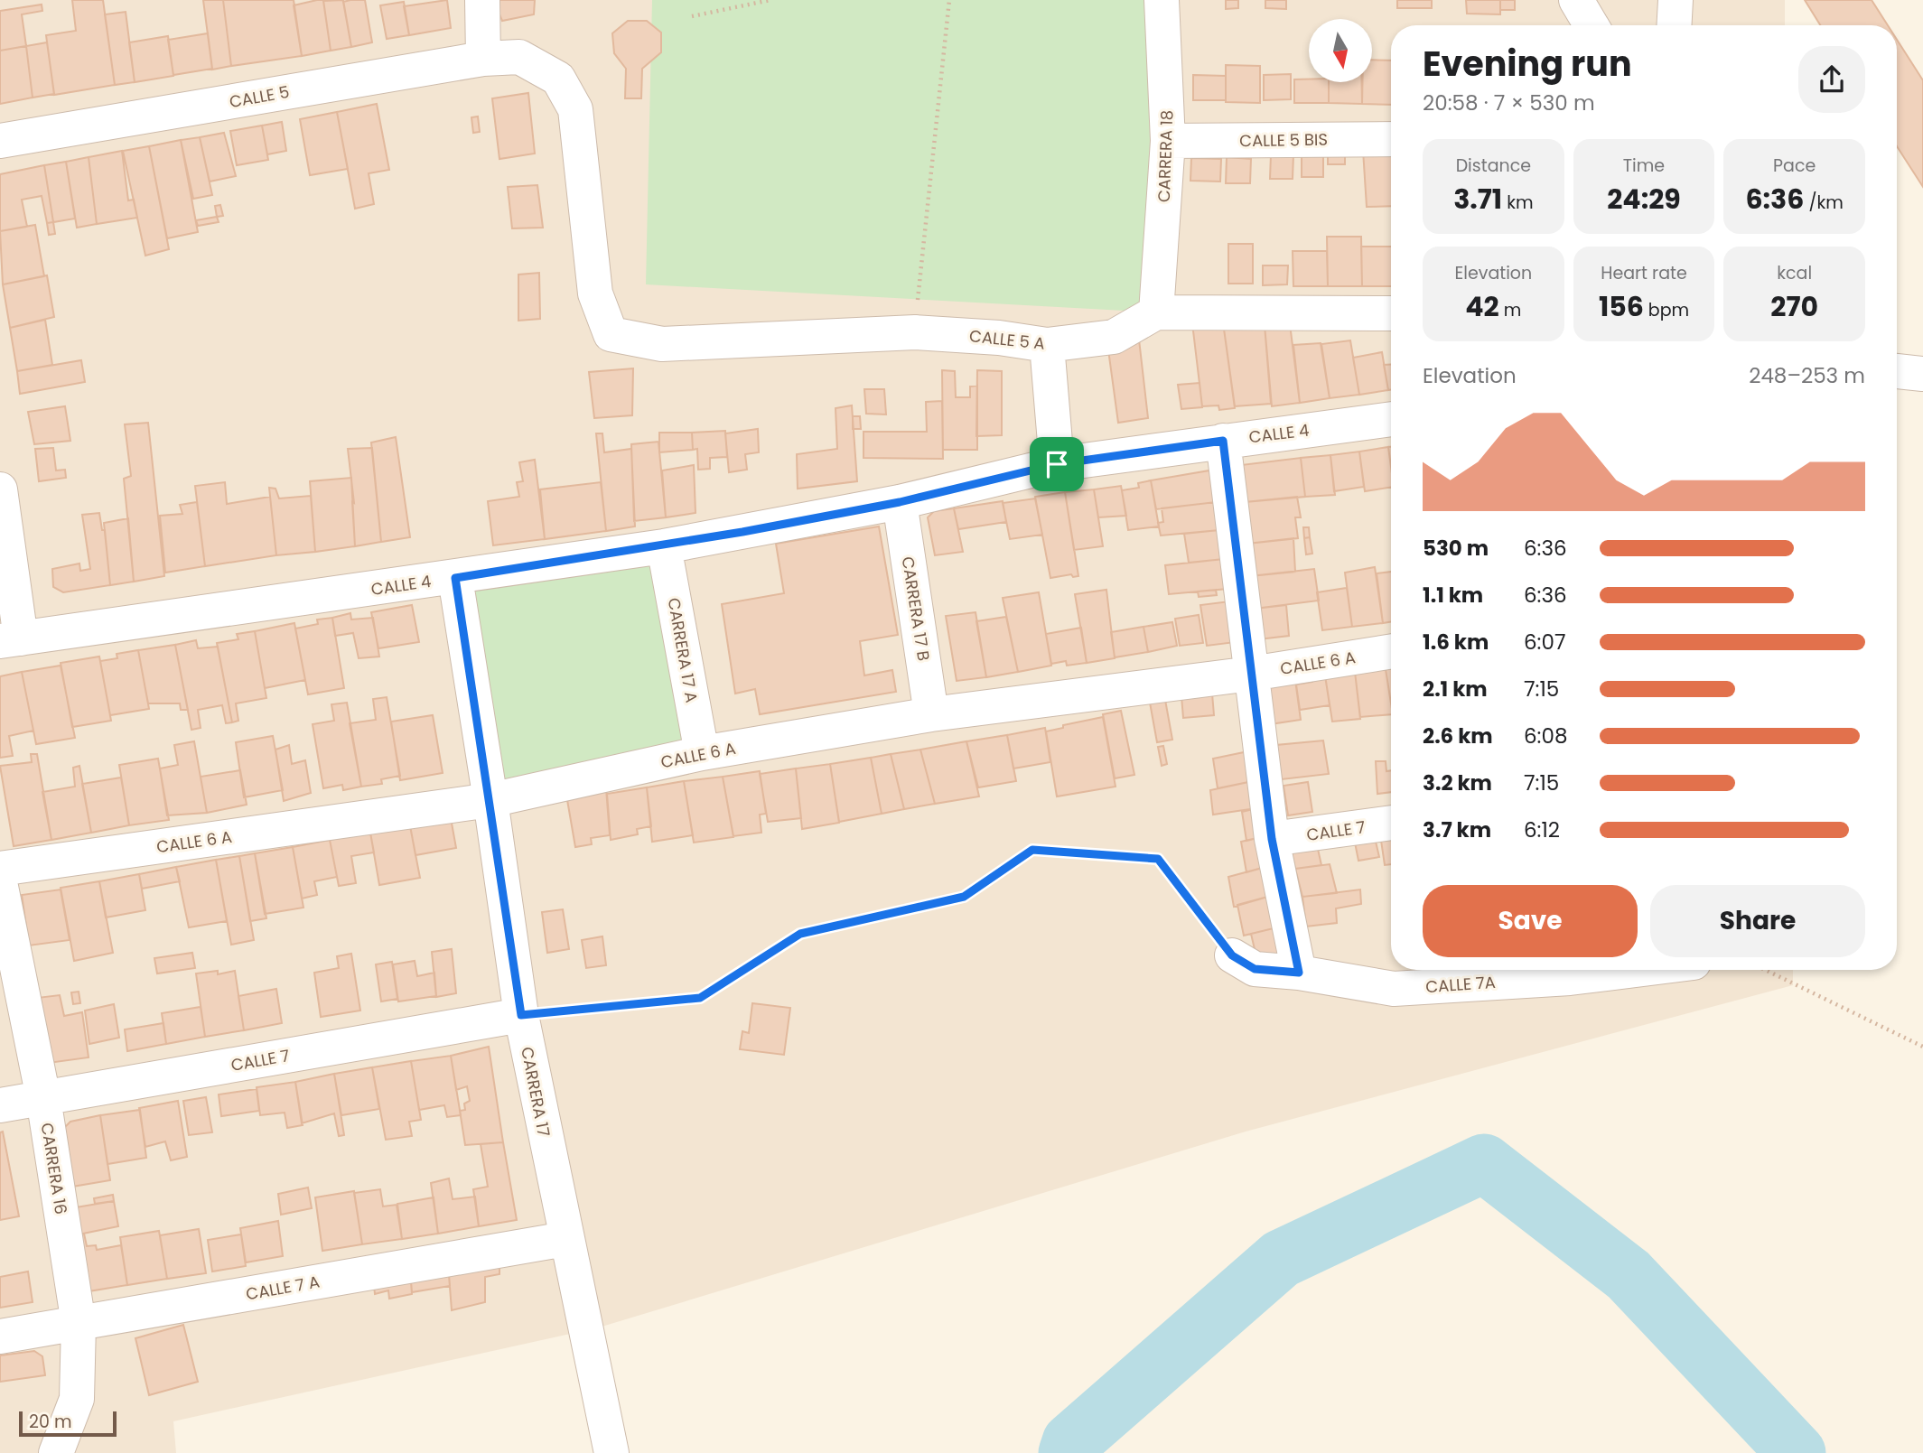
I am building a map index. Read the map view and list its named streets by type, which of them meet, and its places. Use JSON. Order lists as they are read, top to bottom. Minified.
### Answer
{"streets":{"street":["CALLE 5","CALLE 5 BIS","CARRERA 18","CALLE 5 A","CALLE 4","CARRERA 17 B","CARRERA 17 A","CALLE 6 A","CALLE 7","CALLE 7A","CARRERA 17","CARRERA 16","CALLE 7 A"]},"crossings":[["CALLE 5","CALLE 5 A"],["CALLE 5 BIS","CARRERA 18"],["CARRERA 18","CALLE 5 A"],["CALLE 4","CARRERA 17 B"],["CALLE 4","CARRERA 17 A"],["CALLE 4","CARRERA 17"],["CARRERA 17 B","CALLE 6 A"],["CARRERA 17 A","CALLE 6 A"],["CALLE 6 A","CARRERA 17"],["CALLE 7","CARRERA 17"],["CALLE 7","CARRERA 16"],["CARRERA 17","CALLE 7 A"],["CARRERA 16","CALLE 7 A"]],"scale_bar":"20 m","north":"bottom","page":{"heading":["Evening run","20:58 · 7 × 530 m"],"stats":[["Distance","3.71 km"],["Time","24:29"],["Pace","6:36 /km"],["Elevation","42 m"],["Heart rate","156 bpm"],["kcal","270"]],"chart":["Elevation","248–253 m"],"list":[{"name":"530 m","note":"6:36"},{"name":"1.1 km","note":"6:36"},{"name":"1.6 km","note":"6:07"},{"name":"2.1 km","note":"7:15"},{"name":"2.6 km","note":"6:08"},{"name":"3.2 km","note":"7:15"},{"name":"3.7 km","note":"6:12"}],"buttons":["Save","Share"],"scale":"20 m"}}
